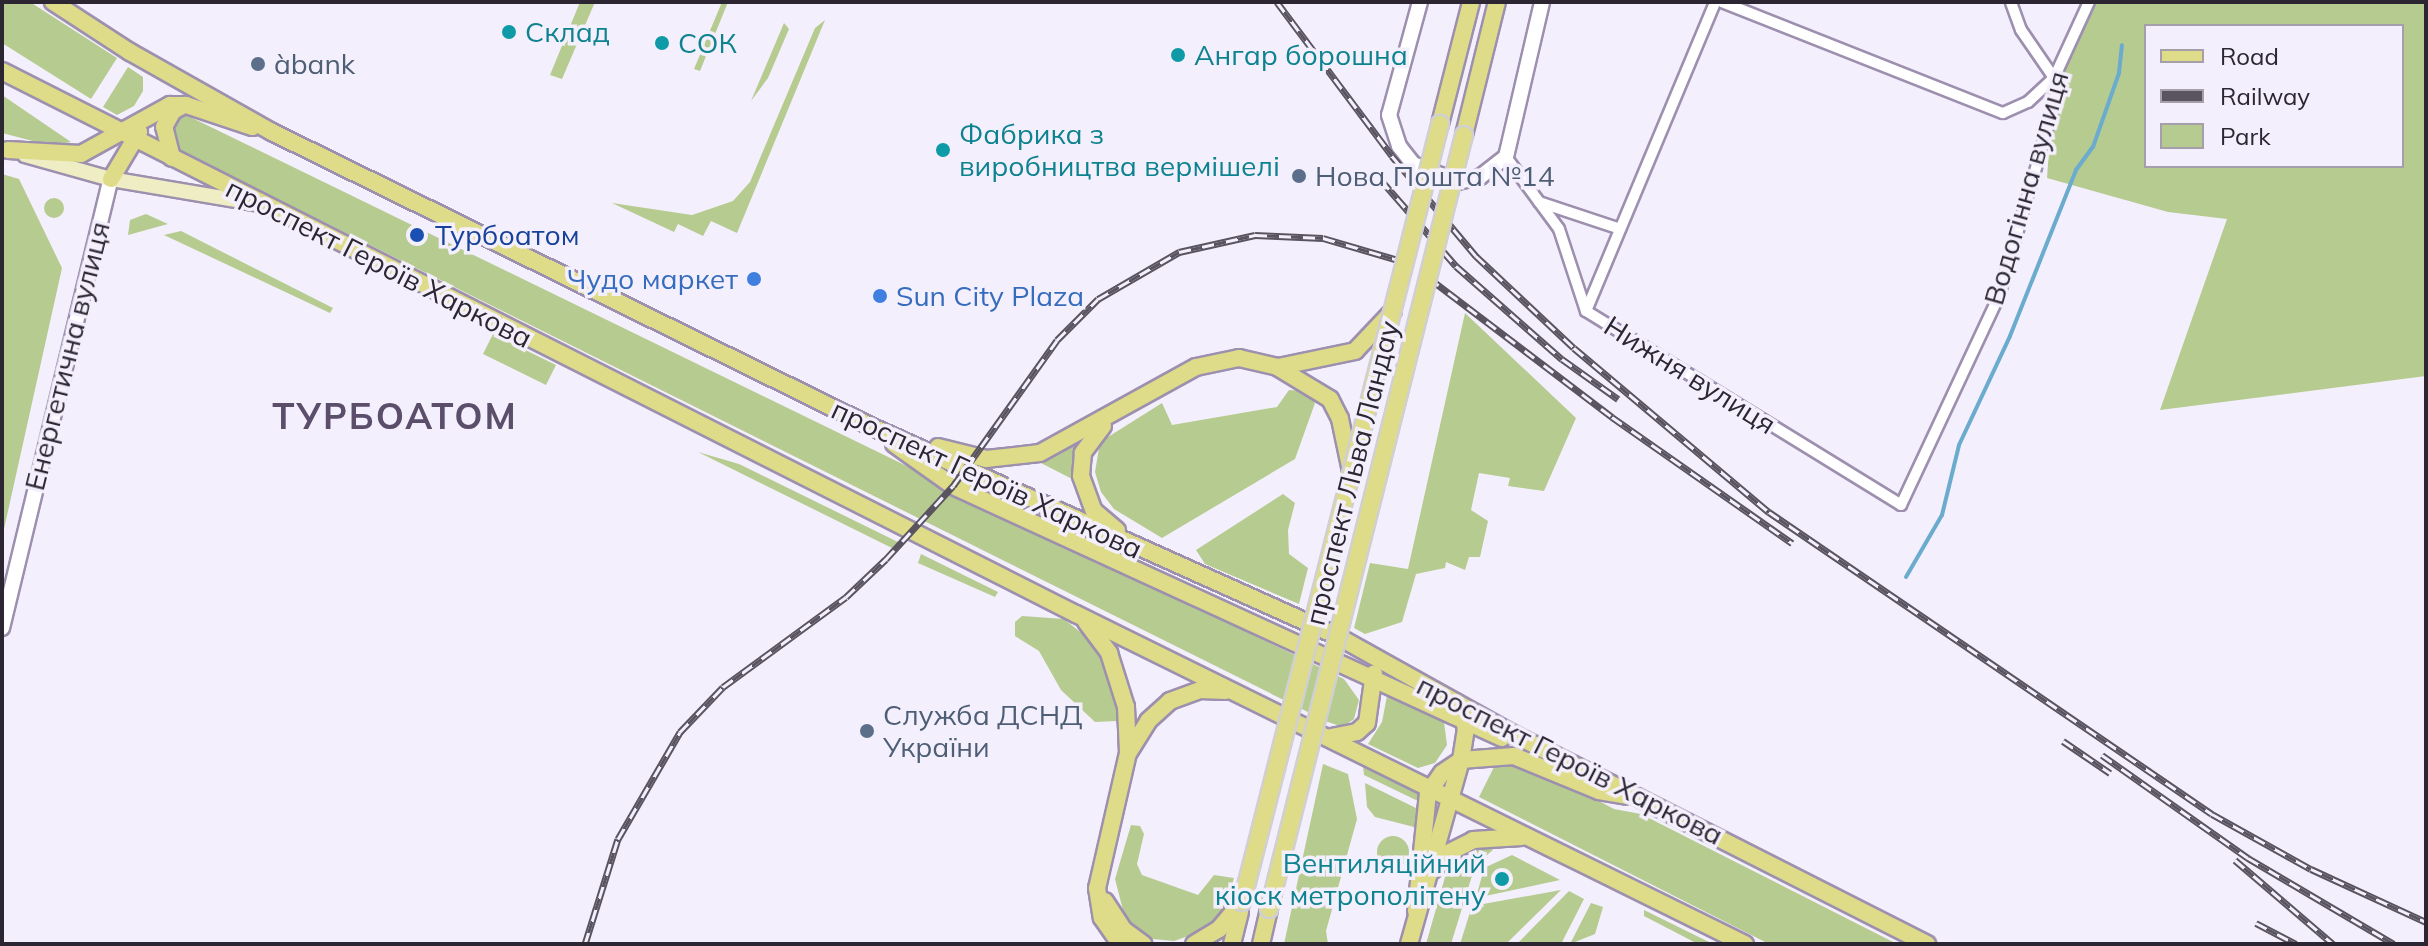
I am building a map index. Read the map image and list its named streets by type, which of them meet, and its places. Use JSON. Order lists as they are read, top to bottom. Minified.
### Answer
{"streets":{"main road":["проспект Героїв Харкова","проспект Льва Ландау"],"street":["Водогінна вулиця","Енергетична вулиця","Нижня вулиця"]},"crossings":[["Водогінна вулиця","Нижня вулиця"]],"districts":["ТУРБОАТОМ"],"places":["Склад","СОК","Ангар борошна","àbank","Фабрика з виробництва вермішелі","Нова Пошта №14","Турбоатом","Чудо маркет","Sun City Plaza","Служба ДСНД України","Вентиляційний кіоск метрополітену"],"legend":["Road","Railway","Park"]}
